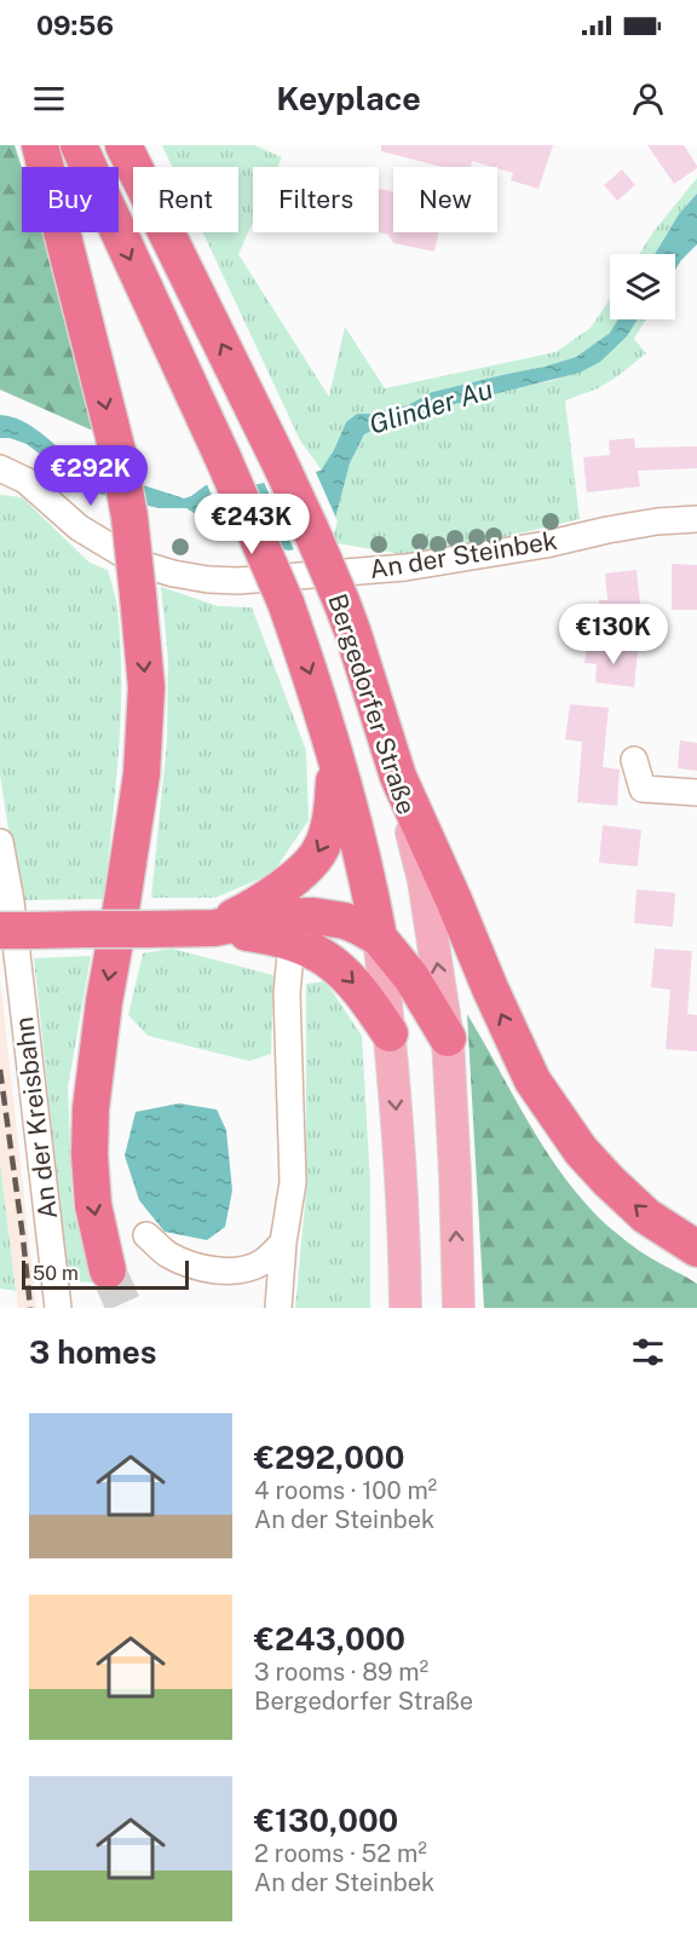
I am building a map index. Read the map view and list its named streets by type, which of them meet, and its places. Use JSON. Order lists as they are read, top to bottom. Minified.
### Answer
{"streets":{"highway":["Bergedorfer Straße"],"street":["An der Steinbek","An der Kreisbahn"]},"water":["Glinder Au"],"scale_bar":"50 m","page":{"status":"09:56","header":"Keyplace","chip":["Buy","Rent","Filters","New"],"price":["€292K","€243K","€130K"],"scale":"50 m","heading":"3 homes","list":[{"name":"€292,000","note":"4 rooms · 100 m² · An der Steinbek"},{"name":"€243,000","note":"3 rooms · 89 m² · Bergedorfer Straße"},{"name":"€130,000","note":"2 rooms · 52 m² · An der Steinbek"}]}}
